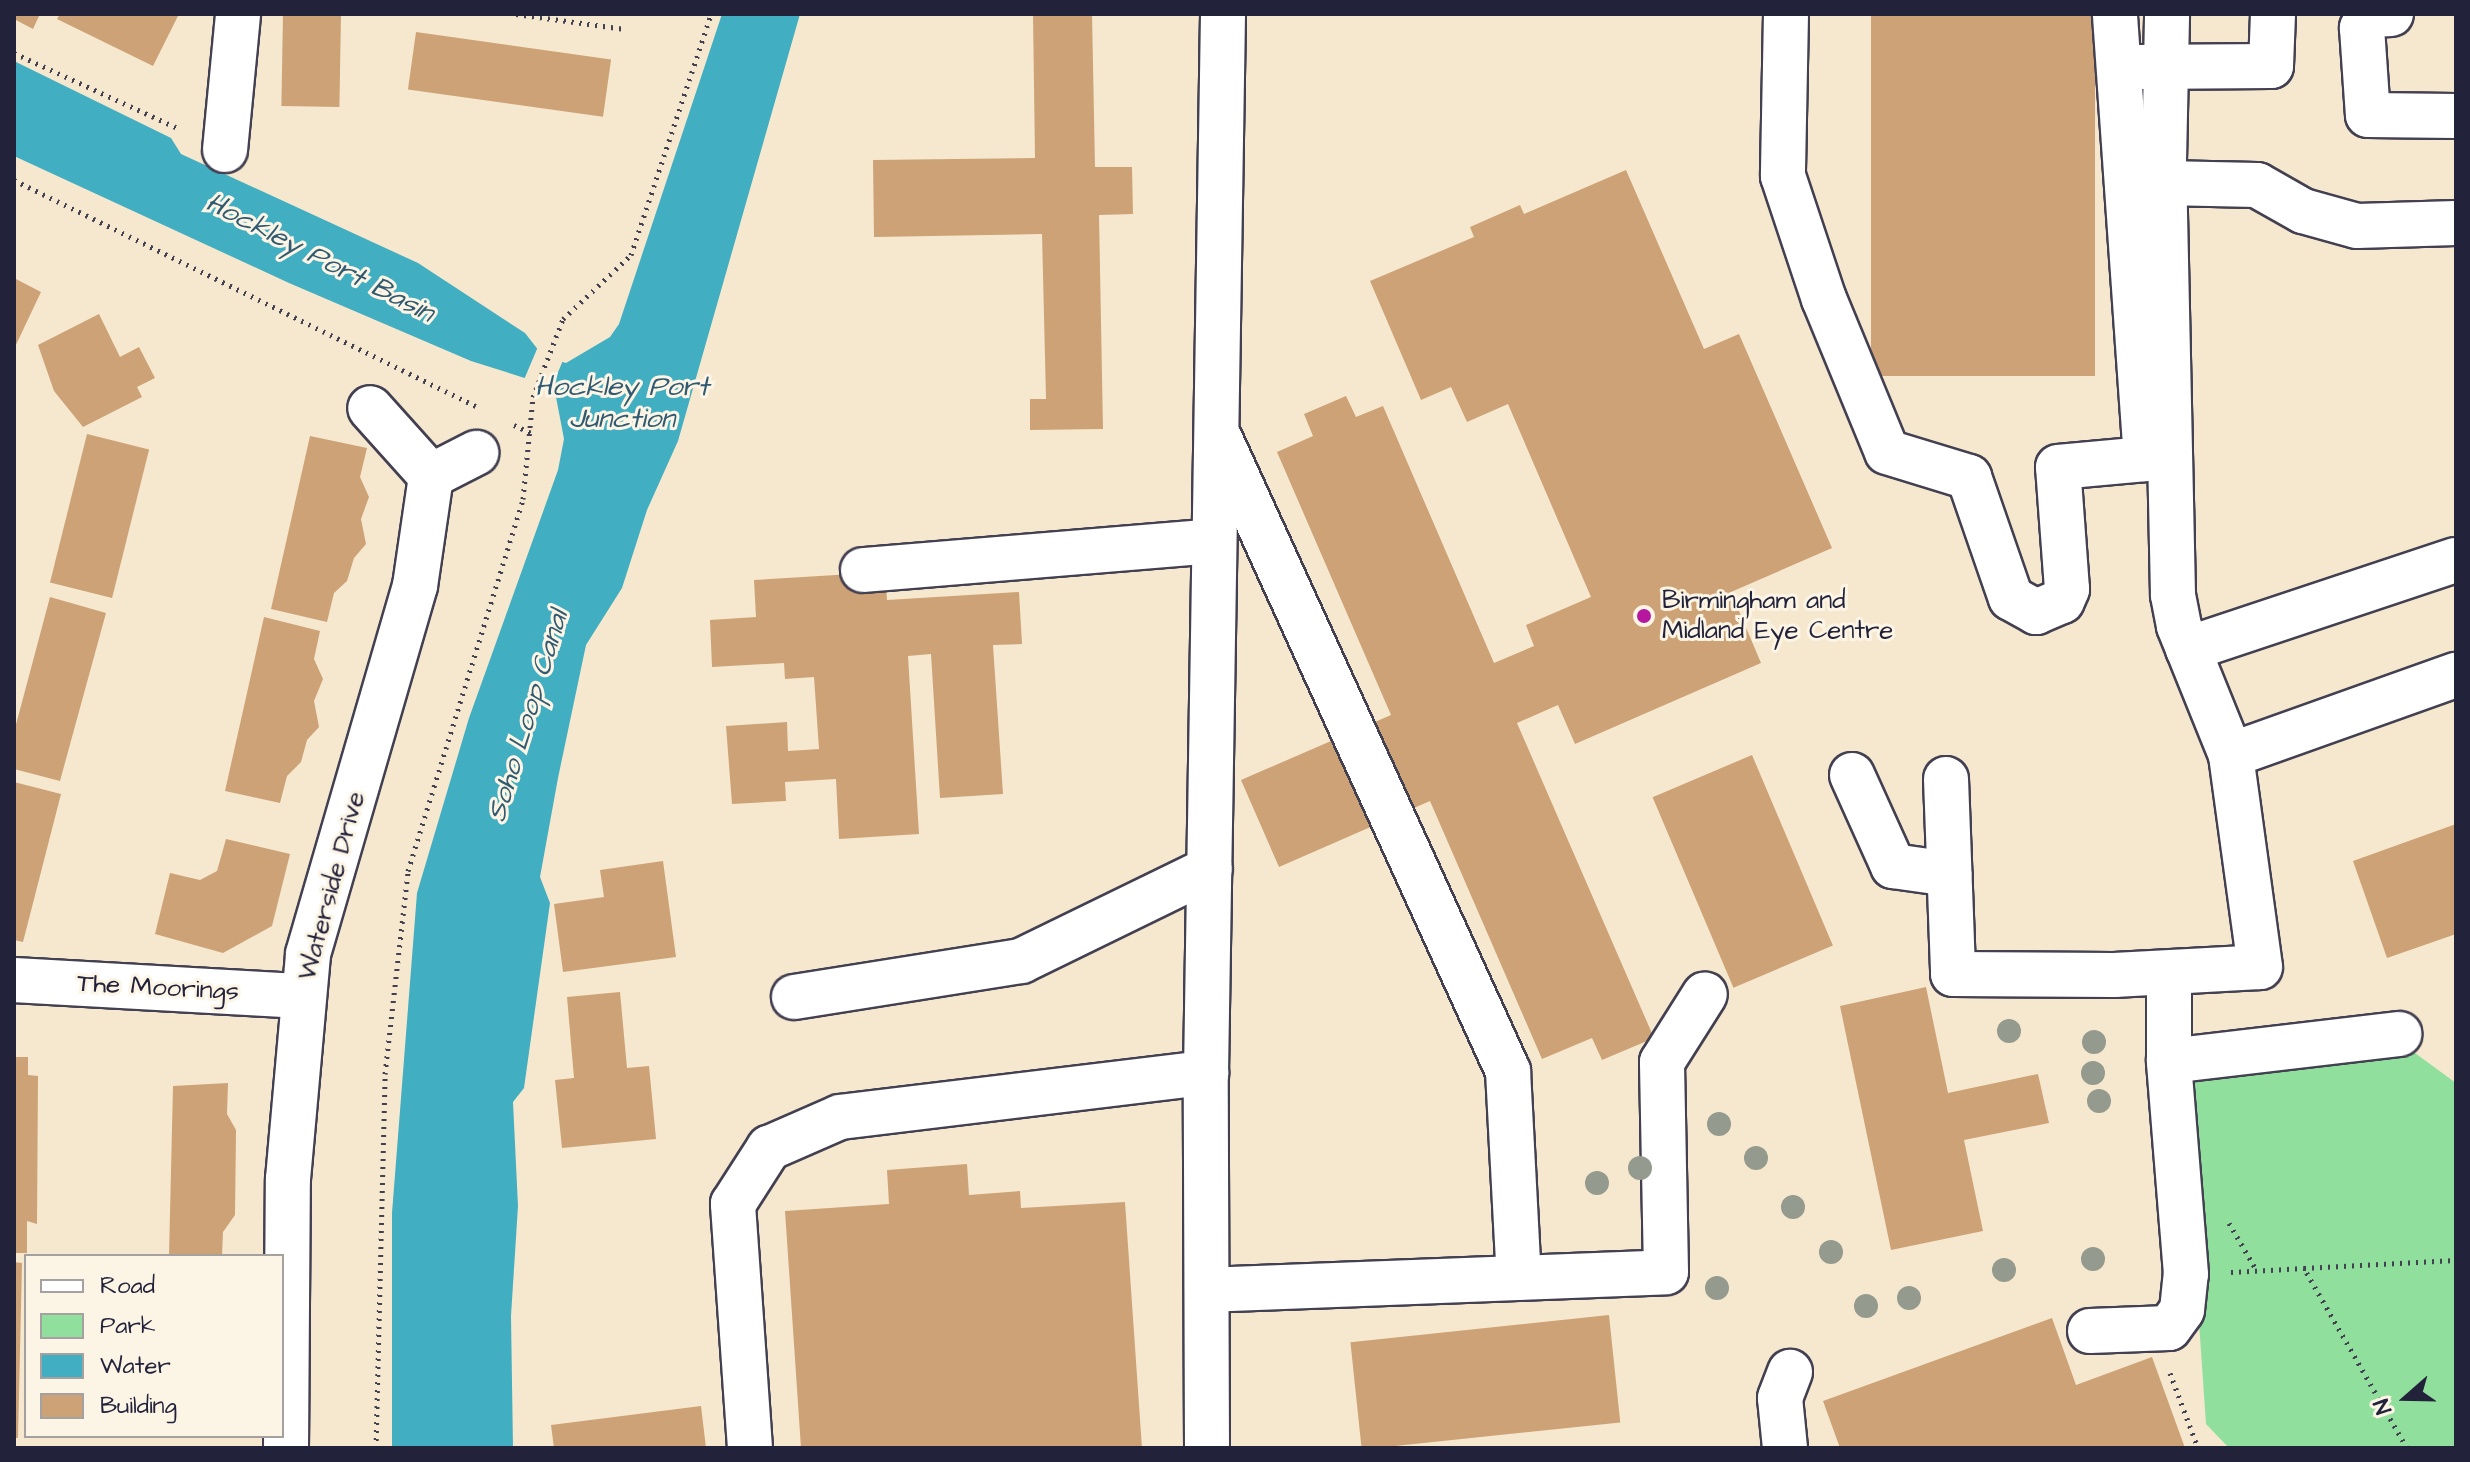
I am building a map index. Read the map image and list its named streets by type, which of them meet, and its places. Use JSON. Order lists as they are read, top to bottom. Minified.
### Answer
{"streets":{"street":["Waterside Drive","The Moorings"]},"crossings":[["Waterside Drive","The Moorings"]],"water":["Hockley Port Basin","Hockley Port Junction","Soho Loop Canal"],"places":["Birmingham and Midland Eye Centre"],"legend":["Road","Park","Water","Building"],"north":"left"}
